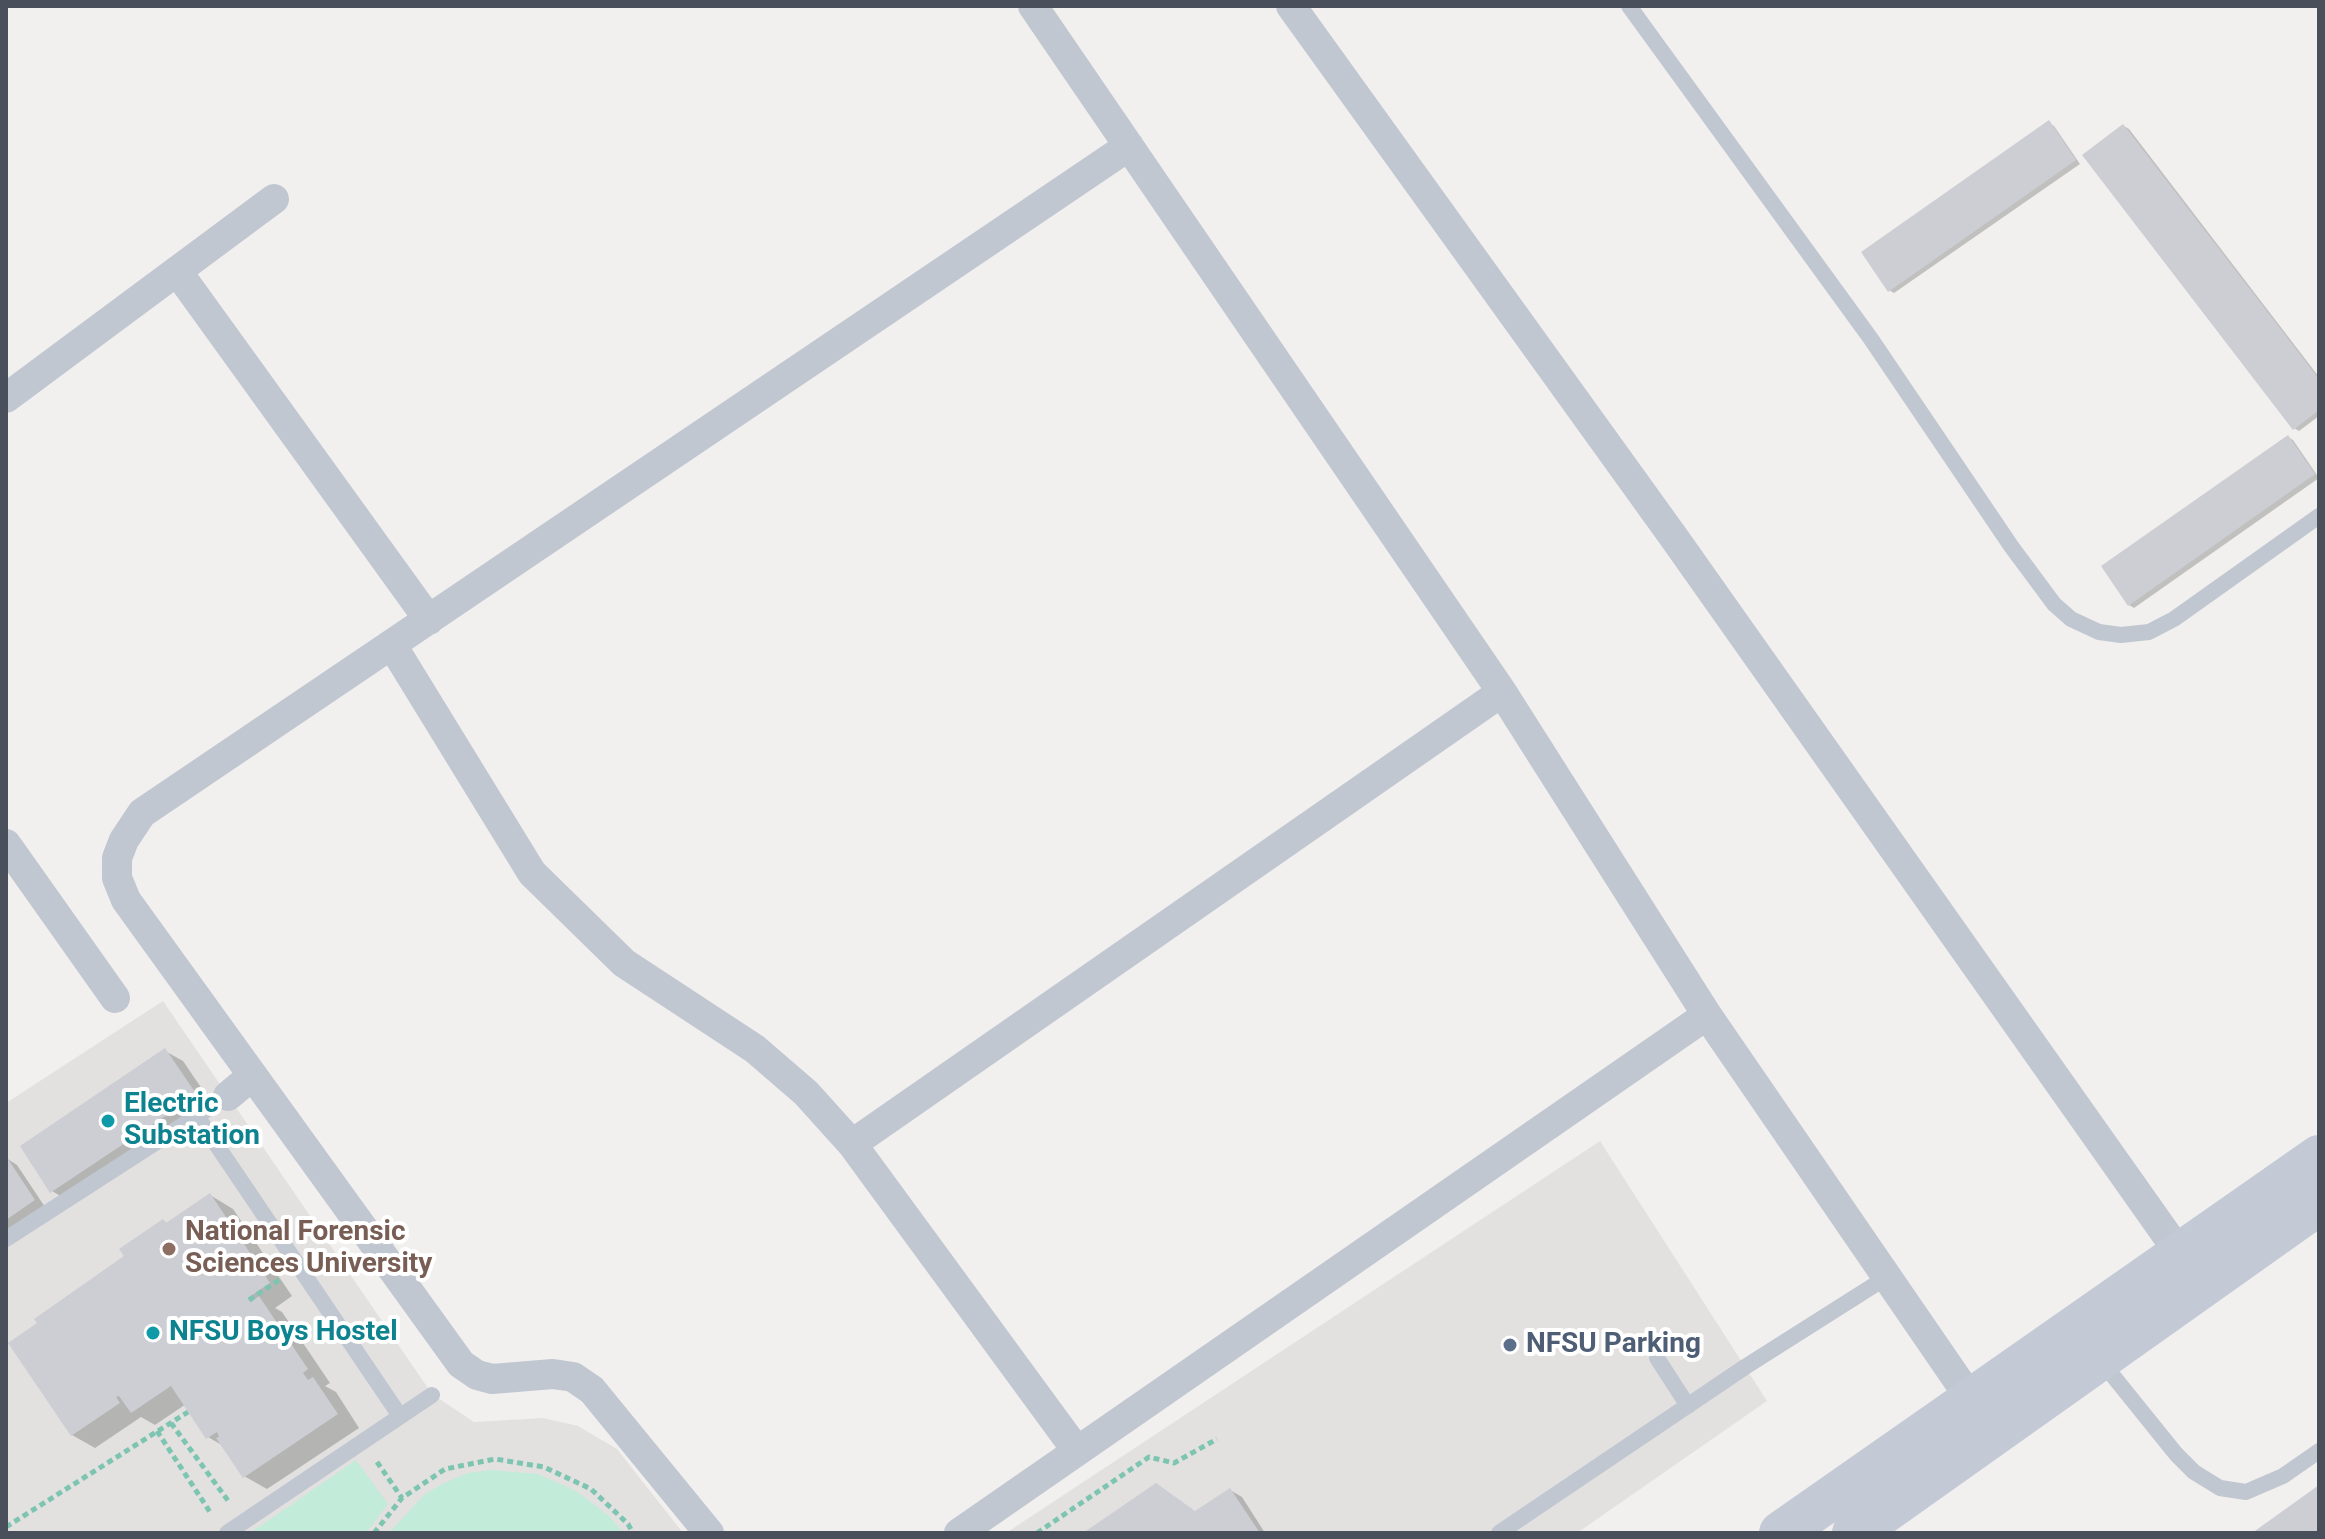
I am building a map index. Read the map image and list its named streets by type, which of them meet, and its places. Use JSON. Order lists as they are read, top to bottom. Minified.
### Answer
{"places":["Electric Substation","National Forensic Sciences University","NFSU Boys Hostel","NFSU Parking"]}
